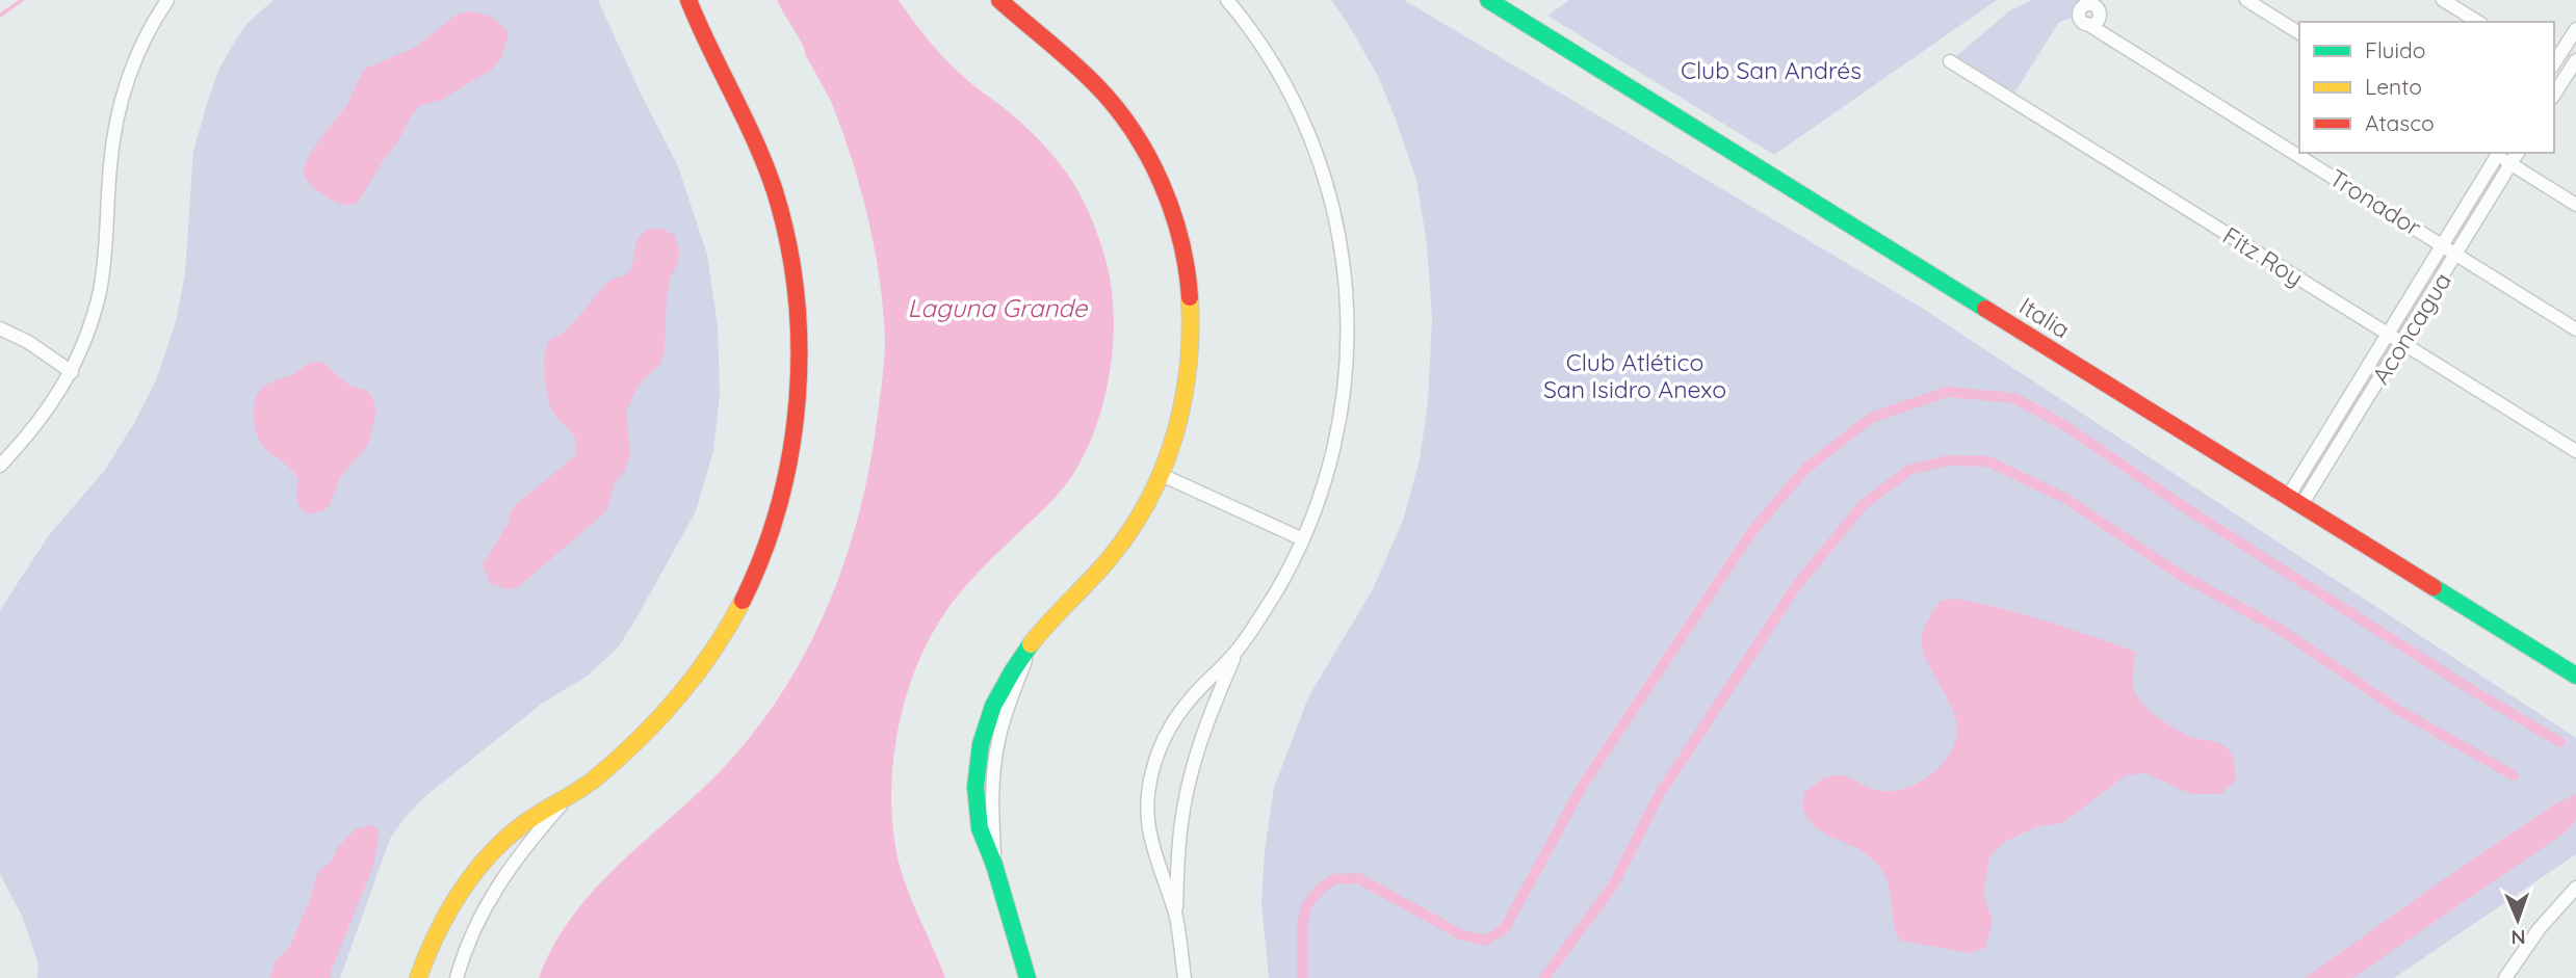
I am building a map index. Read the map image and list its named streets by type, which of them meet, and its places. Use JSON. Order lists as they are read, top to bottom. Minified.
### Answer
{"streets":{"street":["Tronador","Fitz Roy","Italia","Aconcagua"]},"crossings":[["Tronador","Aconcagua"],["Fitz Roy","Aconcagua"],["Italia","Aconcagua"]],"water":["Laguna Grande"],"parks":["Club San Andrés","Club Atlético San Isidro Anexo"],"legend":["Fluido","Lento","Atasco"],"north":"bottom"}
